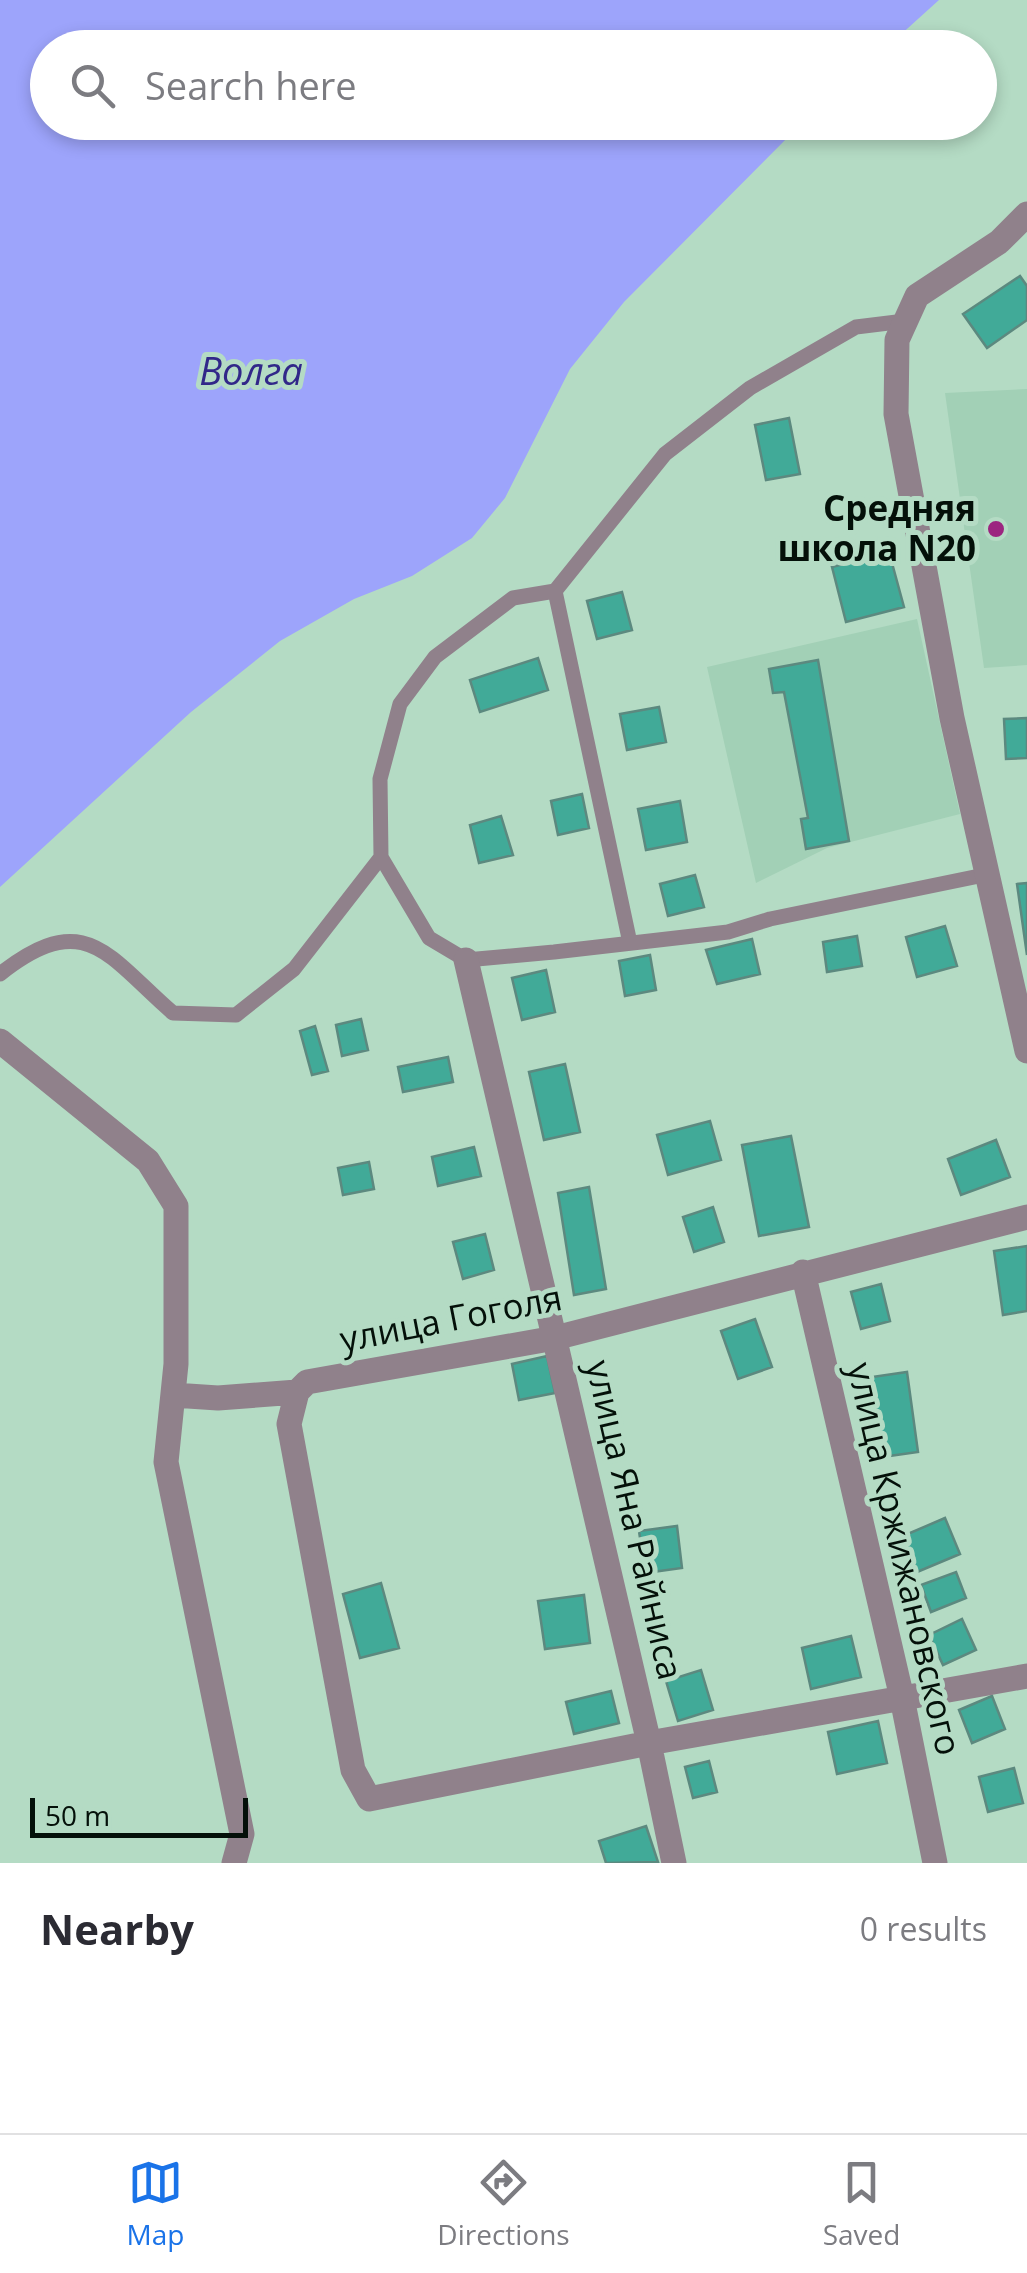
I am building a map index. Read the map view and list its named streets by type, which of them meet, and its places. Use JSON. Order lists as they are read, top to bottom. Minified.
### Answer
{"streets":{"street":["улица Гоголя","улица Яна Райниса","улица Кржижановского"]},"crossings":[["улица Гоголя","улица Яна Райниса"],["улица Гоголя","улица Кржижановского"]],"water":["Волга"],"places":["Средняя школа N20"],"scale_bar":"50 m","page":{"search":"Search here","scale":"50 m","heading":["Nearby","0 results"],"nav":["Map","Directions","Saved"]}}
